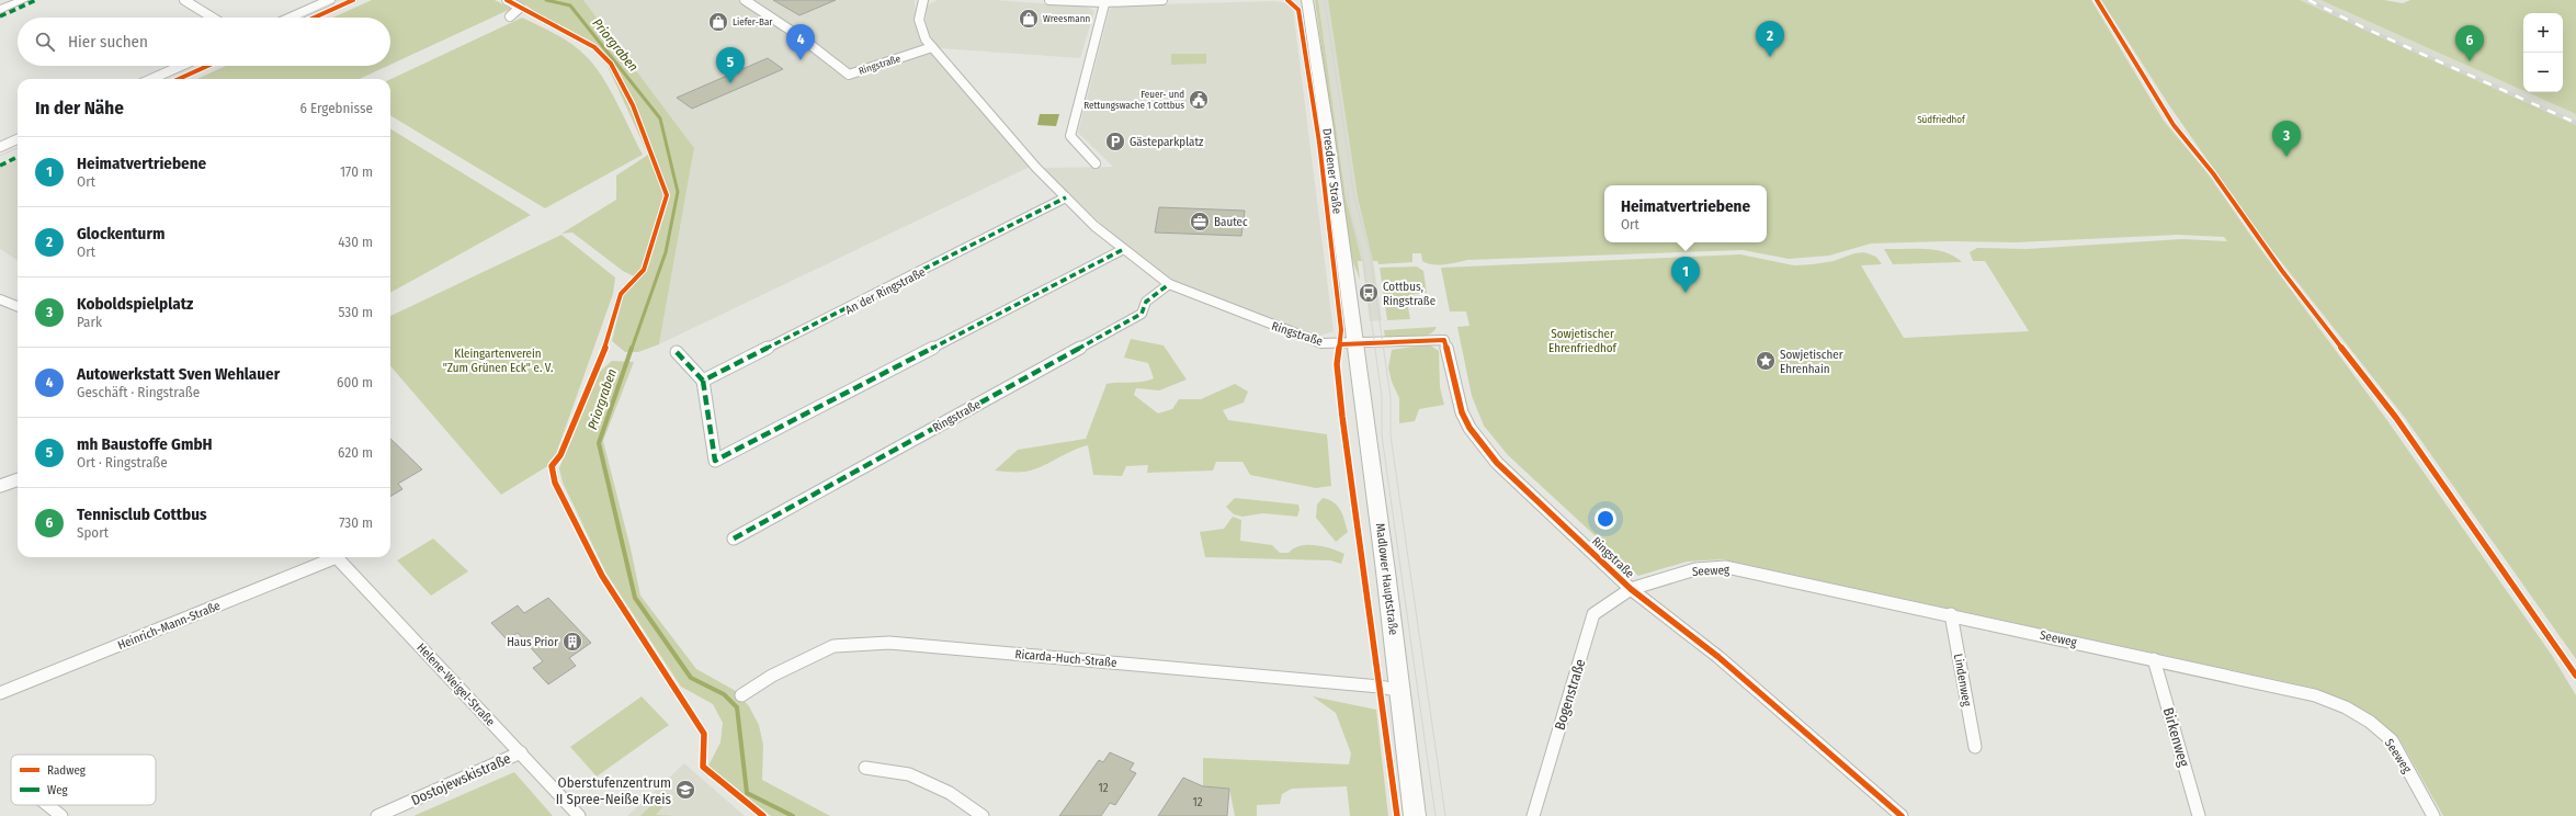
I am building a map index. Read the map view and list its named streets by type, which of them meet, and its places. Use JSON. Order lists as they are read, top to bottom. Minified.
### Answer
{"streets":{"main road":["Dresdener Straße","Madlower Hauptstraße"],"street":["Ringstraße","An der Ringstraße","Seeweg","Heinrich-Mann-Straße","Ricarda-Huch-Straße","Lindenweg","Helene-Weigel-Straße","Bogenstraße","Birkenweg","Dostojewskistraße"]},"crossings":[["Ringstraße","Dresdener Straße"],["Ringstraße","An der Ringstraße"],["Ringstraße","Seeweg"],["Ringstraße","Madlower Hauptstraße"],["Ringstraße","Bogenstraße"],["Dresdener Straße","Madlower Hauptstraße"],["Seeweg","Lindenweg"],["Seeweg","Bogenstraße"],["Seeweg","Birkenweg"],["Madlower Hauptstraße","Ricarda-Huch-Straße"],["Helene-Weigel-Straße","Dostojewskistraße"]],"water":["Priorgraben"],"parks":["Südfriedhof","Sowjetischer Ehrenfriedhof","Kleingartenverein \"Zum Grünen Eck\" e. V."],"places":{"shop":["Wreesmann","Liefer-Bar"],"public building":["Feuer- und Rettungswache 1 Cottbus"],"parking":["Gästeparkplatz"],"office":["Bautec"],"bus stop":["Cottbus, Ringstraße"],"place":["Sowjetischer Ehrenhain"],"building":["Haus Prior"],"school or university":["Oberstufenzentrum II Spree-Neiße Kreis"]},"house_numbers":["12","12"],"legend":["Radweg","Weg"],"page":{"map_buttons":["+","−"],"search":"Hier suchen","pins":["2","4","6","5","3","1"],"heading":["In der Nähe","6 Ergebnisse"],"list":[{"mark":"1","name":"Heimatvertriebene","note":"Ort","value":"170 m"},{"mark":"2","name":"Glockenturm","note":"Ort","value":"430 m"},{"mark":"3","name":"Koboldspielplatz","note":"Park","value":"530 m"},{"mark":"4","name":"Autowerkstatt Sven Wehlauer","note":"Geschäft · Ringstraße","value":"600 m"},{"mark":"5","name":"mh Baustoffe GmbH","note":"Ort · Ringstraße","value":"620 m"},{"mark":"6","name":"Tennisclub Cottbus","note":"Sport","value":"730 m"}],"popup":["Heimatvertriebene","Ort"]}}
